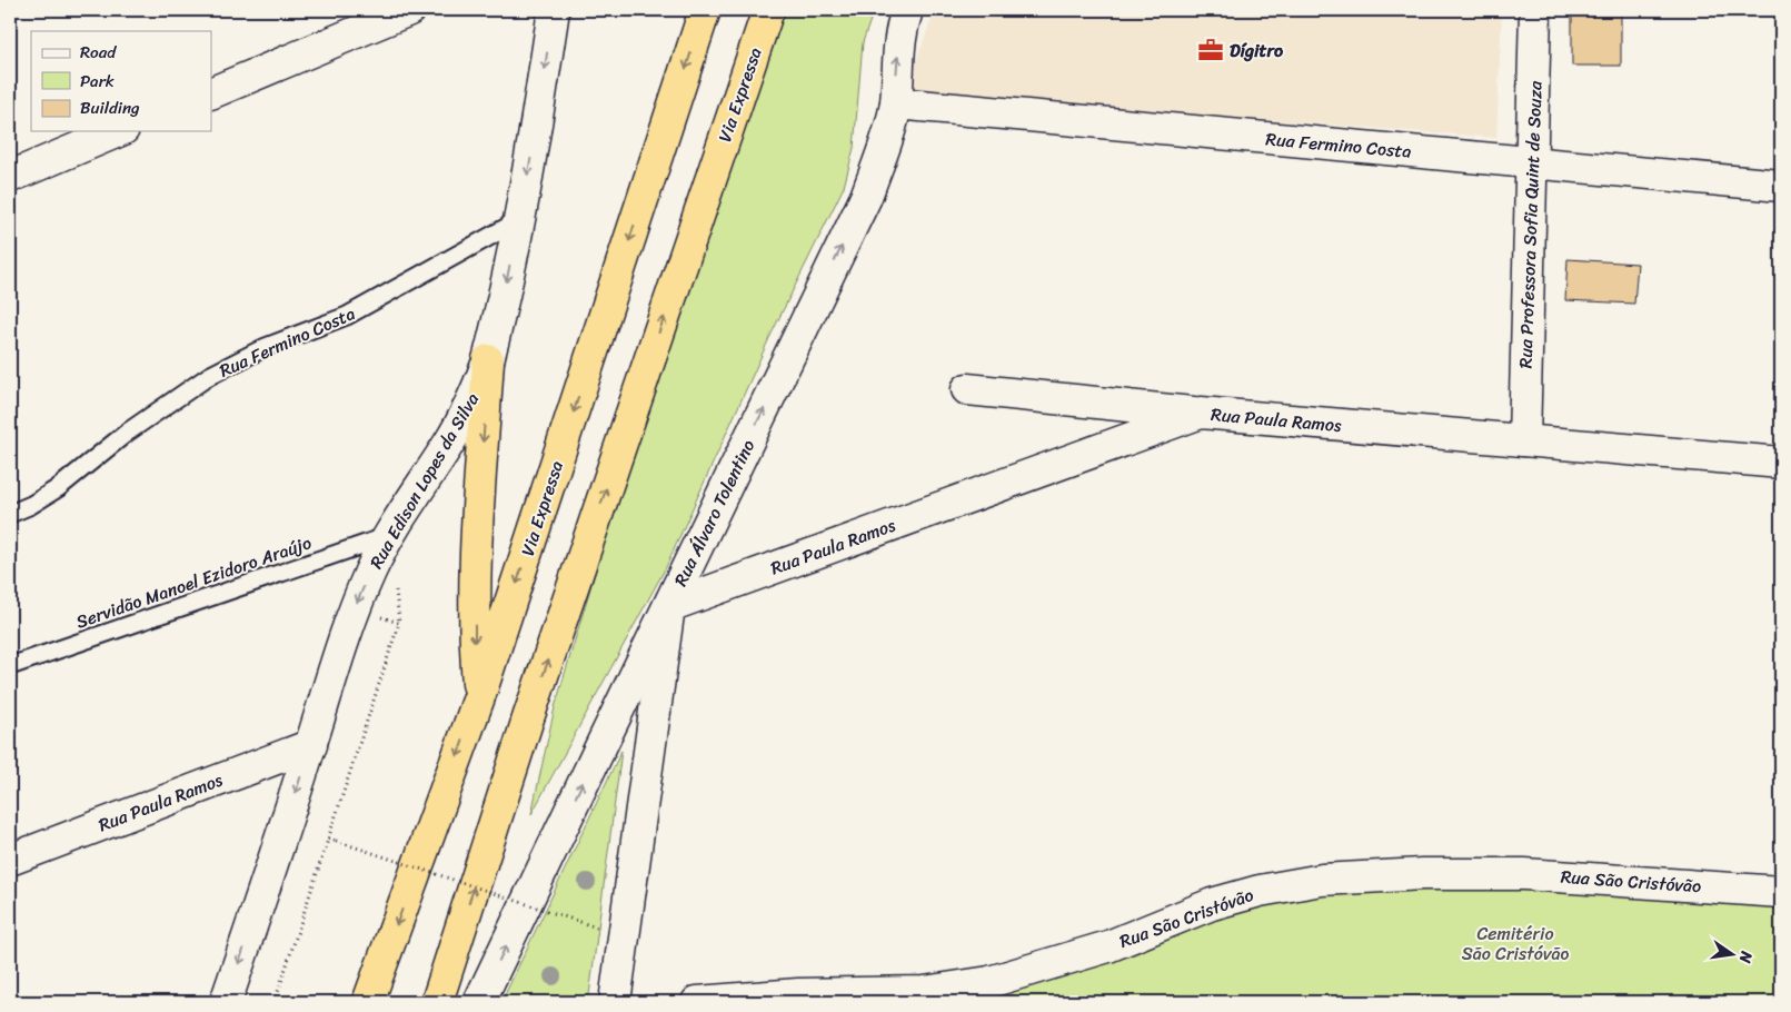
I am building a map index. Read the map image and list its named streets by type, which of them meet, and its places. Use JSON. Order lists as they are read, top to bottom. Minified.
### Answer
{"streets":{"highway":["Via Expressa"],"street":["Rua Fermino Costa","Rua Professora Sofia Quint de Souza","Rua Paula Ramos","Rua Edison Lopes da Silva","Rua Álvaro Tolentino","Rua São Cristóvão"],"lane":["Servidão Manoel Ezidoro Araújo"]},"crossings":[["Rua Fermino Costa","Rua Professora Sofia Quint de Souza"],["Rua Fermino Costa","Rua Edison Lopes da Silva"],["Rua Fermino Costa","Rua Álvaro Tolentino"],["Rua Professora Sofia Quint de Souza","Rua Paula Ramos"],["Rua Paula Ramos","Rua Edison Lopes da Silva"],["Rua Paula Ramos","Rua Álvaro Tolentino"],["Rua Edison Lopes da Silva","Servidão Manoel Ezidoro Araújo"]],"one_way":["Rua Edison Lopes da Silva"],"parks":["Cemitério São Cristóvão"],"places":{"office":["Dígitro"]},"legend":["Road","Park","Building"],"north":"right"}
